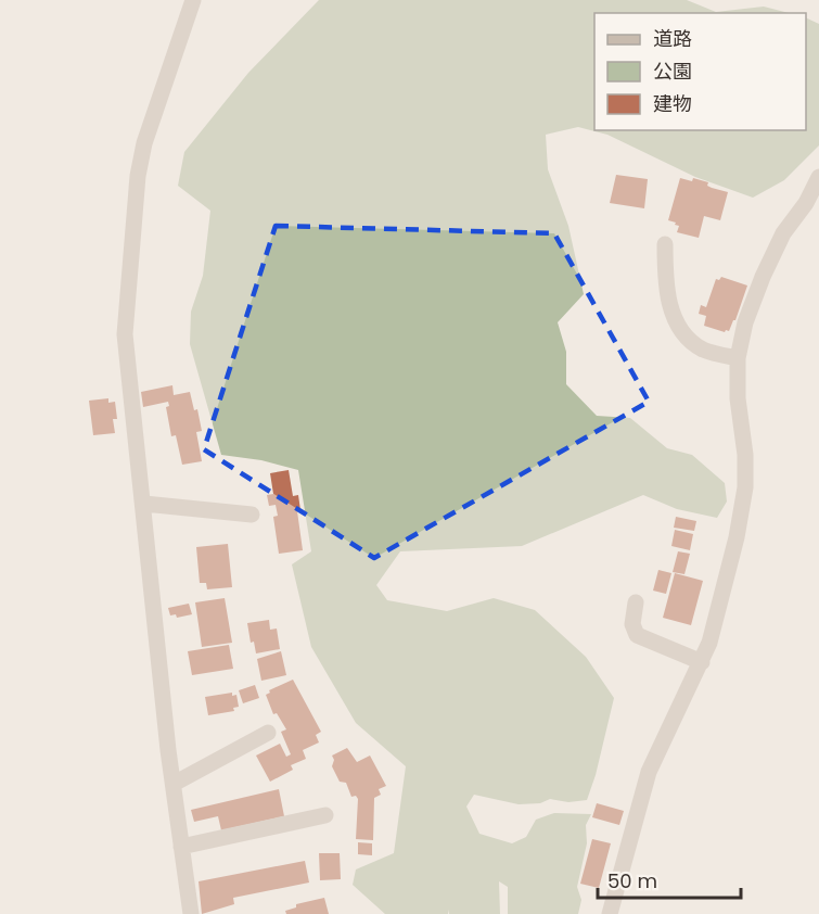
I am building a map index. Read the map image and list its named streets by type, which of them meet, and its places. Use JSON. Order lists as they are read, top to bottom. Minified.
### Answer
{"legend":["道路","公園","建物"],"scale_bar":"50 m"}
